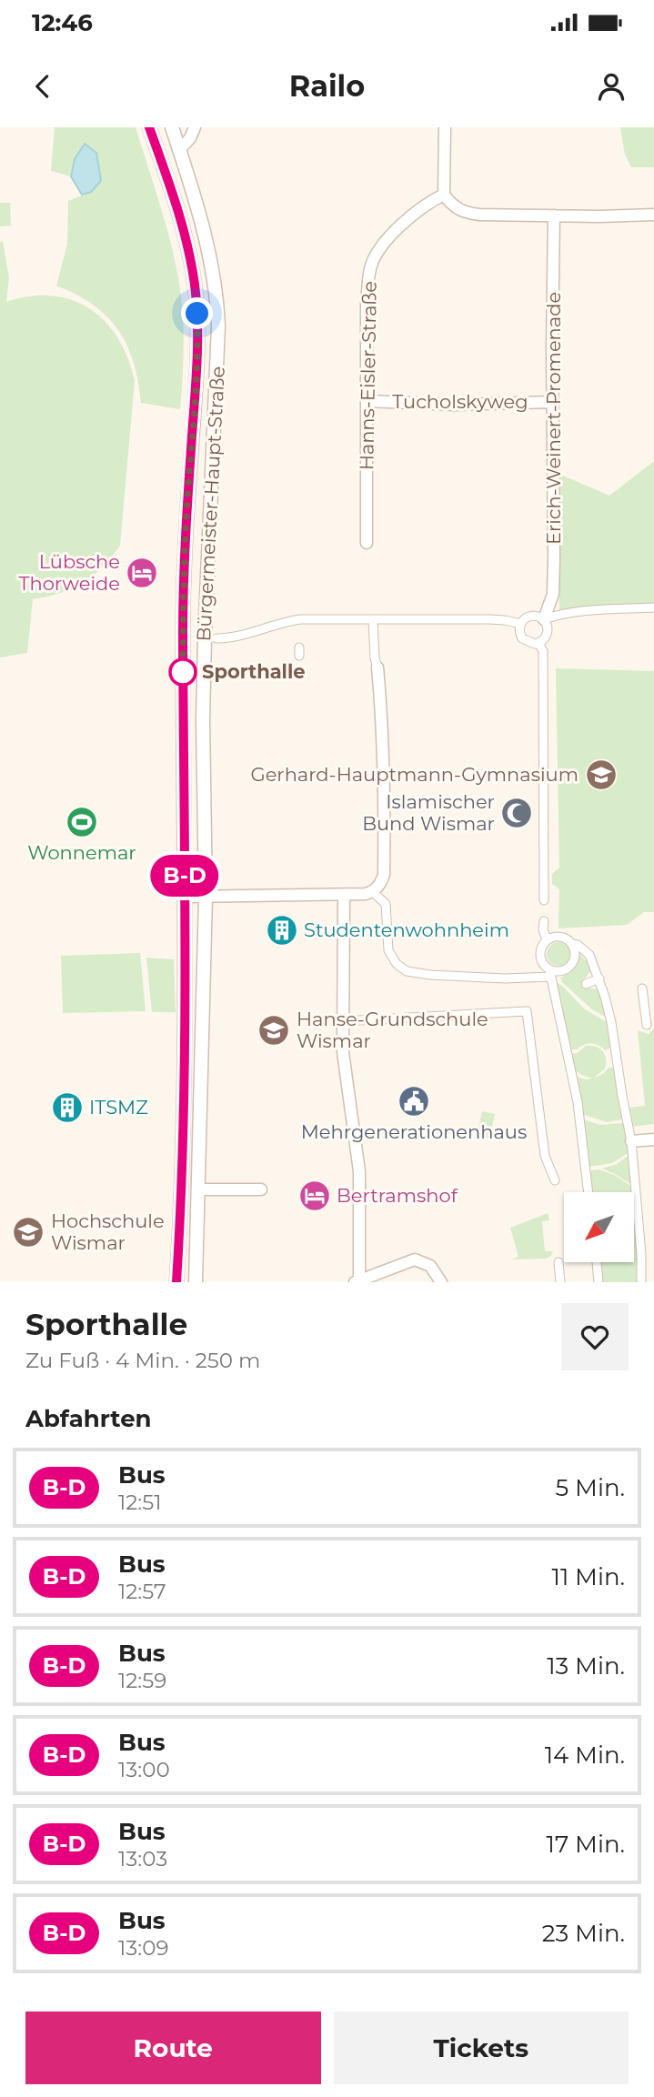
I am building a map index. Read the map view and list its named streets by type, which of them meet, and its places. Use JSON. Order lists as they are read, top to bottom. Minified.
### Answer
{"streets":{"street":["Hanns-Eisler-Straße","Tucholskyweg","Erich-Weinert-Promenade","Bürgermeister-Haupt-Straße"]},"crossings":[["Hanns-Eisler-Straße","Tucholskyweg"],["Tucholskyweg","Erich-Weinert-Promenade"]],"places":{"hotel":["Lübsche Thorweide","Bertramshof"],"other":["Sporthalle"],"school or university":["Gerhard-Hauptmann-Gymnasium","Hanse-Grundschule Wismar","Hochschule Wismar"],"mosque":["Islamischer Bund Wismar"],"sports":["Wonnemar"],"building":["Studentenwohnheim","ITSMZ"],"public building":["Mehrgenerationenhaus"]},"lines":["bus line B-D"],"north":"bottom left","page":{"status":"12:46","header":"Railo","on_map":"B-D","heading":[["Sporthalle","Zu Fuß · 4 Min. · 250 m"],"Abfahrten"],"list":[{"mark":"B-D","name":"Bus","note":"12:51","value":"5 Min."},{"mark":"B-D","name":"Bus","note":"12:57","value":"11 Min."},{"mark":"B-D","name":"Bus","note":"12:59","value":"13 Min."},{"mark":"B-D","name":"Bus","note":"13:00","value":"14 Min."},{"mark":"B-D","name":"Bus","note":"13:03","value":"17 Min."},{"mark":"B-D","name":"Bus","note":"13:09","value":"23 Min."}],"buttons":["Route","Tickets"]}}
